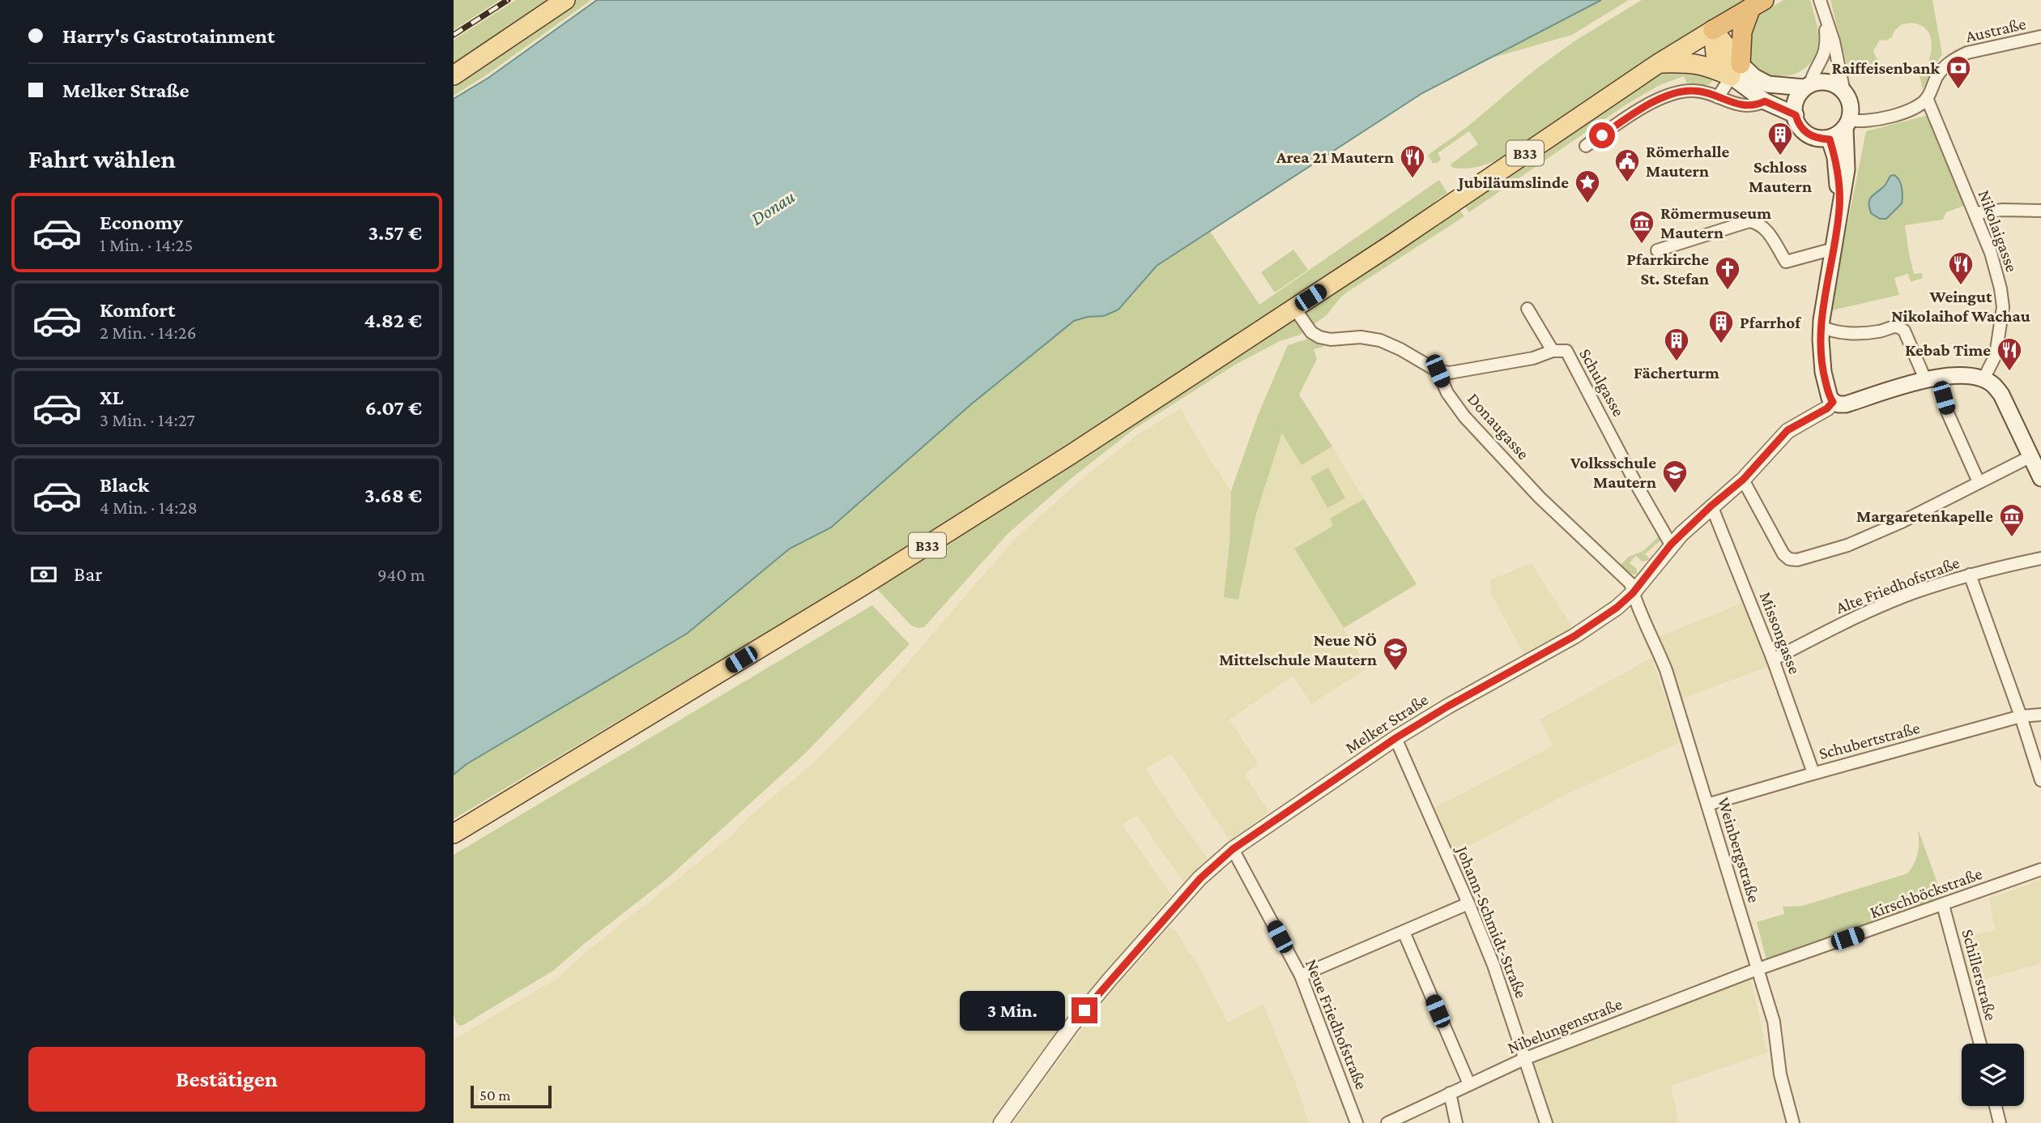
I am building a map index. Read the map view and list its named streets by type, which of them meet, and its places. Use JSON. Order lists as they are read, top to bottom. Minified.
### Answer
{"streets":{"highway":["B33"],"street":["Austraße","Nikolaigasse","Schulgasse","Donaugasse","Alte Friedhofstraße","Missongasse","Melker Straße","Schubertstraße","Weinbergstraße","Kirschböckstraße","Johann-Schmidt-Straße","Schillerstraße","Neue Friedhofstraße","Nibelungenstraße"]},"crossings":[["Austraße","Nikolaigasse"],["Schulgasse","Donaugasse"],["Schulgasse","Melker Straße"],["Donaugasse","Melker Straße"],["Donaugasse","Weinbergstraße"],["Alte Friedhofstraße","Missongasse"],["Missongasse","Melker Straße"],["Missongasse","Schubertstraße"],["Melker Straße","Weinbergstraße"],["Melker Straße","Johann-Schmidt-Straße"],["Melker Straße","Neue Friedhofstraße"],["Schubertstraße","Weinbergstraße"],["Weinbergstraße","Kirschböckstraße"],["Weinbergstraße","Nibelungenstraße"],["Kirschböckstraße","Schillerstraße"],["Kirschböckstraße","Nibelungenstraße"],["Johann-Schmidt-Straße","Nibelungenstraße"]],"water":["Donau"],"places":{"bank":["Raiffeisenbank"],"building":["Schloss Mautern","Pfarrhof","Fächerturm"],"restaurant":["Area 21 Mautern","Weingut Nikolaihof Wachau","Kebab Time"],"public building":["Römerhalle Mautern"],"place":["Jubiläumslinde"],"museum":["Römermuseum Mautern","Margaretenkapelle"],"church":["Pfarrkirche St. Stefan"],"school or university":["Volksschule Mautern","Neue NÖ Mittelschule Mautern"]},"scale_bar":"50 m","page":{"banner":["Harry's Gastrotainment","Melker Straße"],"heading":"Fahrt wählen","list":[{"name":"Economy","note":"1 Min. · 14:25","value":"3.57 €"},{"name":"Komfort","note":"2 Min. · 14:26","value":"4.82 €"},{"name":"XL","note":"3 Min. · 14:27","value":"6.07 €"},{"name":"Black","note":"4 Min. · 14:28","value":"3.68 €"}],"pay":["Bar","940 m"],"bubble":"3 Min.","buttons":"Bestätigen","scale":"50 m"}}
